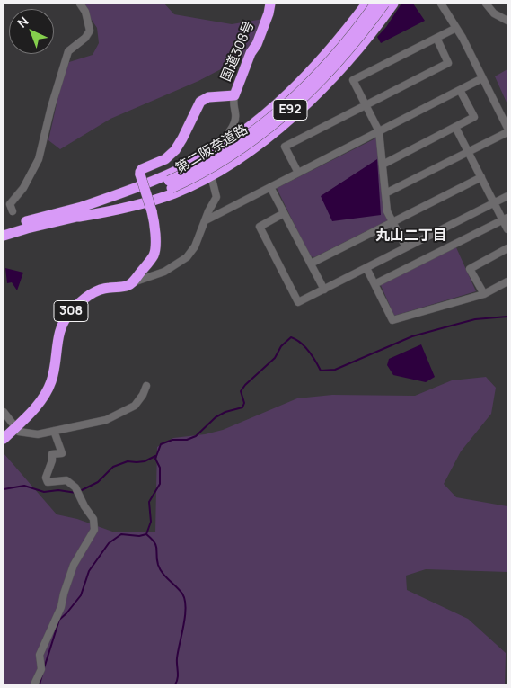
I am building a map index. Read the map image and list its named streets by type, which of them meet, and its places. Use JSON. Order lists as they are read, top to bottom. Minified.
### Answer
{"streets":{"highway":["国道308号","E92","第二阪奈道路","308"]},"crossings":[["国道308号","308"]],"districts":["丸山二丁目"],"north":"top left"}
